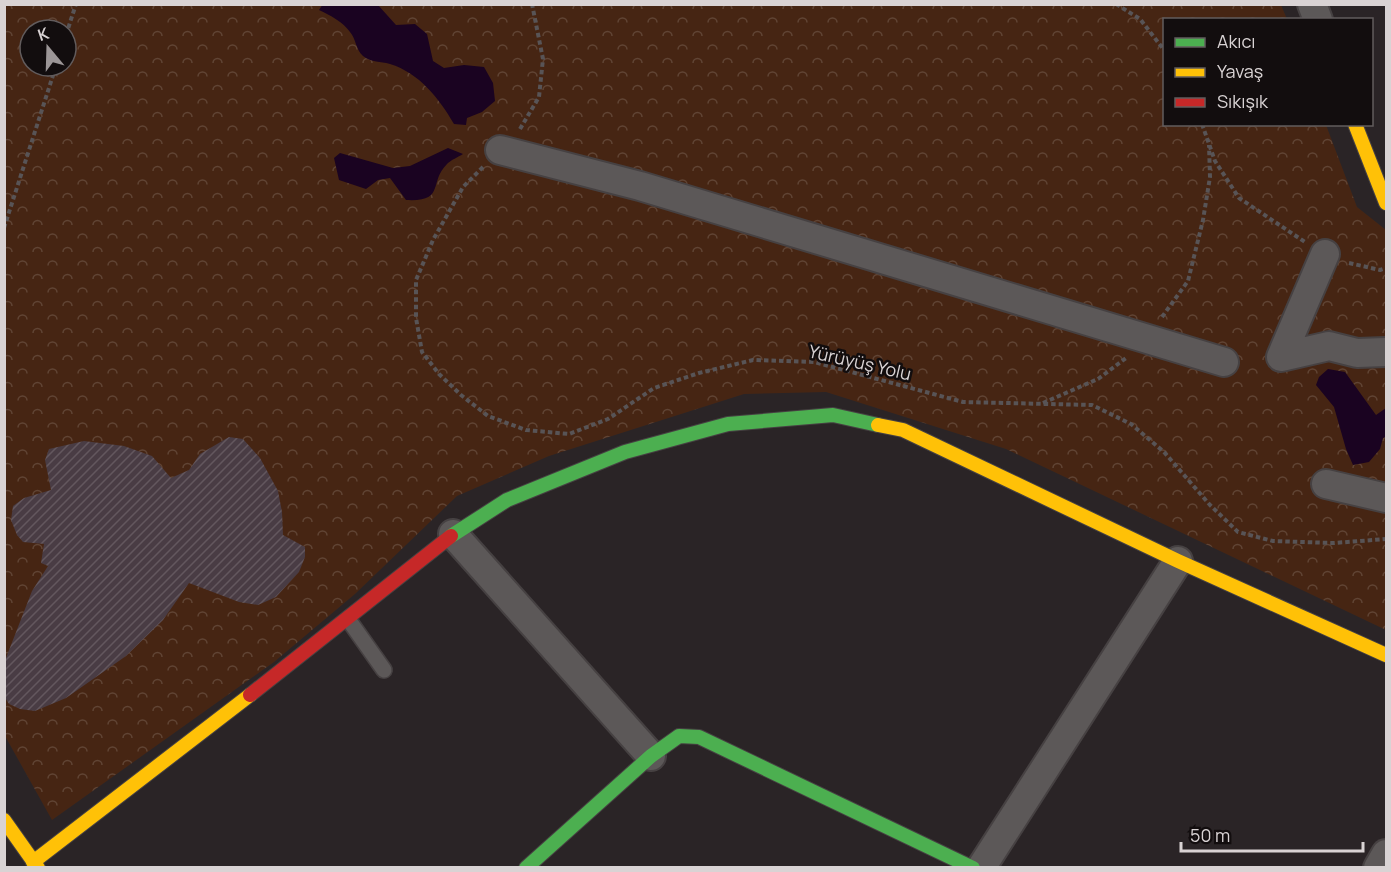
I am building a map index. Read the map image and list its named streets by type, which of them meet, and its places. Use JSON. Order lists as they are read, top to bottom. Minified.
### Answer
{"streets":{"path":["Yürüyüş Yolu"]},"legend":["Akıcı","Yavaş","Sıkışık"],"scale_bar":"50 m","north":"top"}
